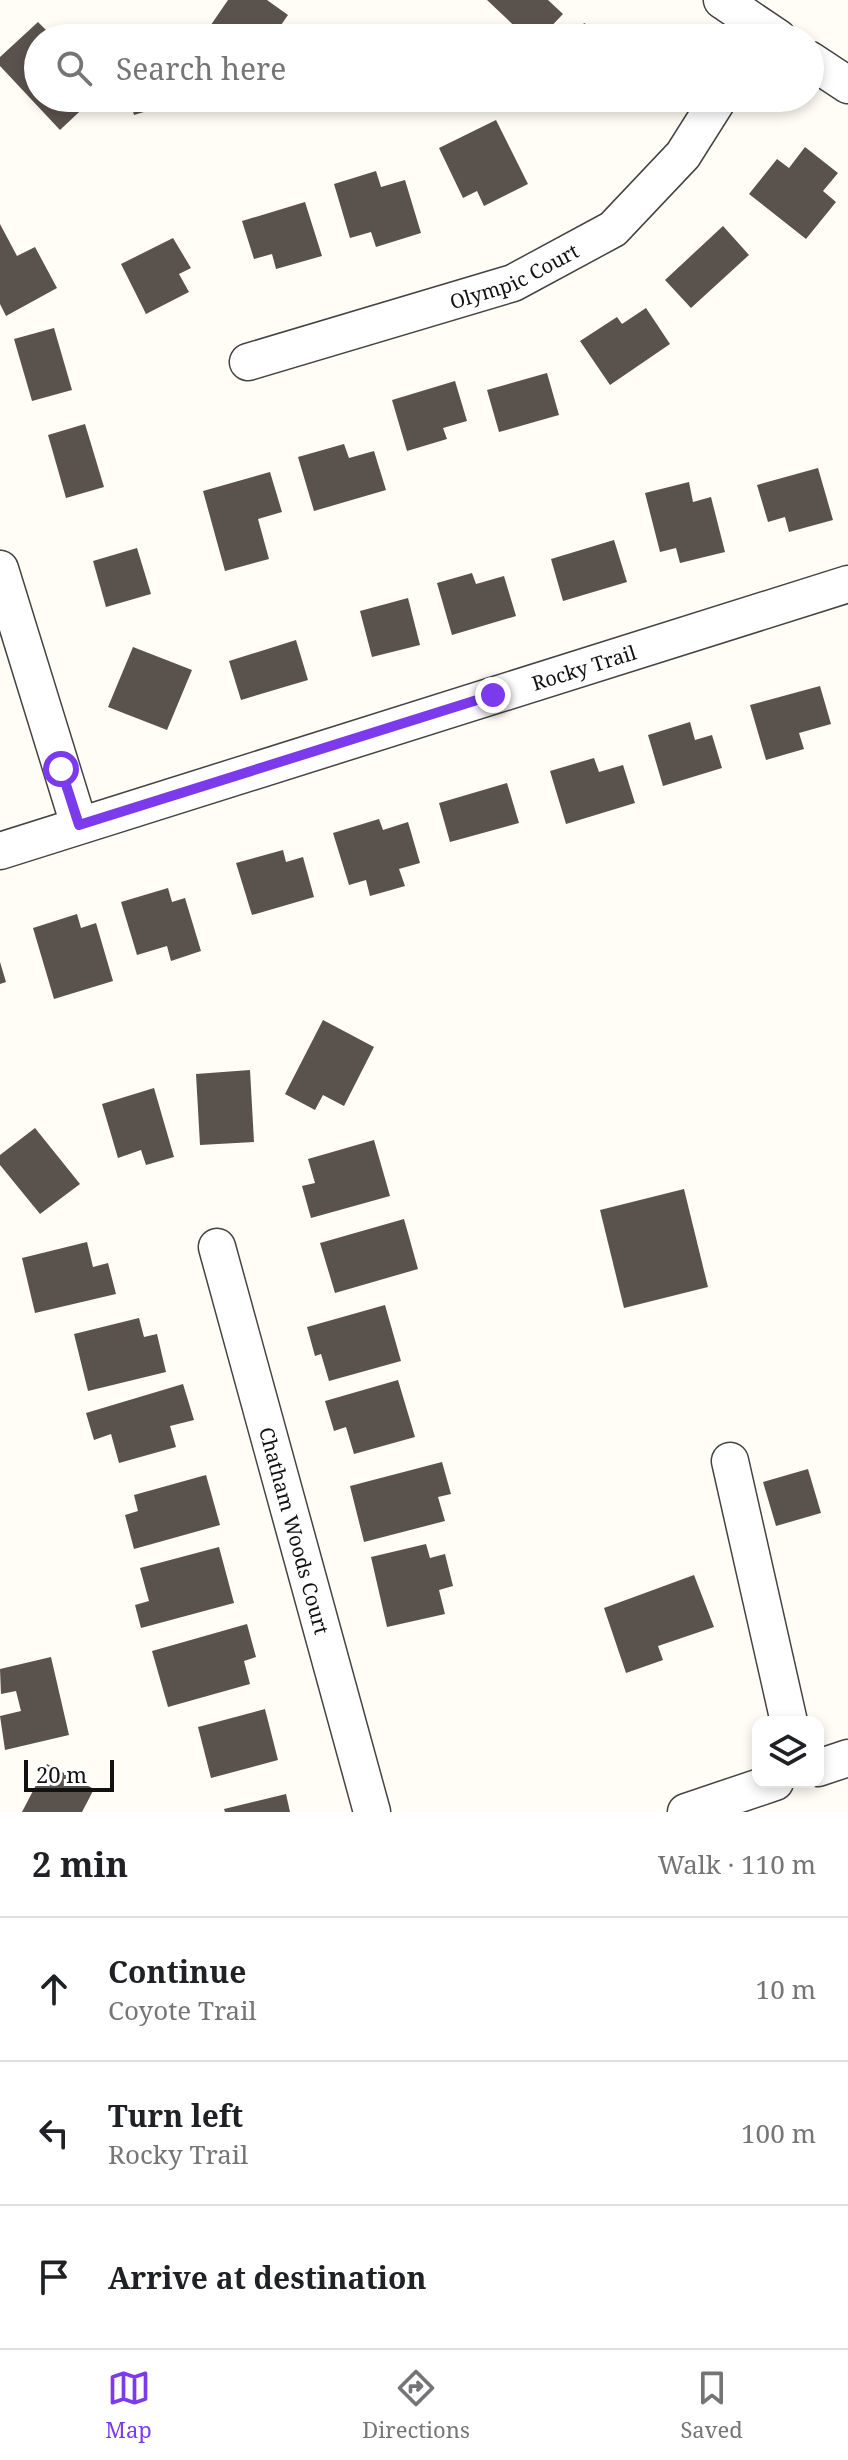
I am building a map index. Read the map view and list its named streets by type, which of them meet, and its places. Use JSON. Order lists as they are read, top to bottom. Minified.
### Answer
{"streets":{"street":["Olympic Court","Rocky Trail","Chatham Woods Court"]},"scale_bar":"20 m","page":{"search":"Search here","scale":"20 m","heading":["2 min","Walk · 110 m"],"list":[["Continue","Coyote Trail","10 m"],["Turn left","Rocky Trail","100 m"],"Arrive at destination"],"nav":["Map","Directions","Saved"]}}
